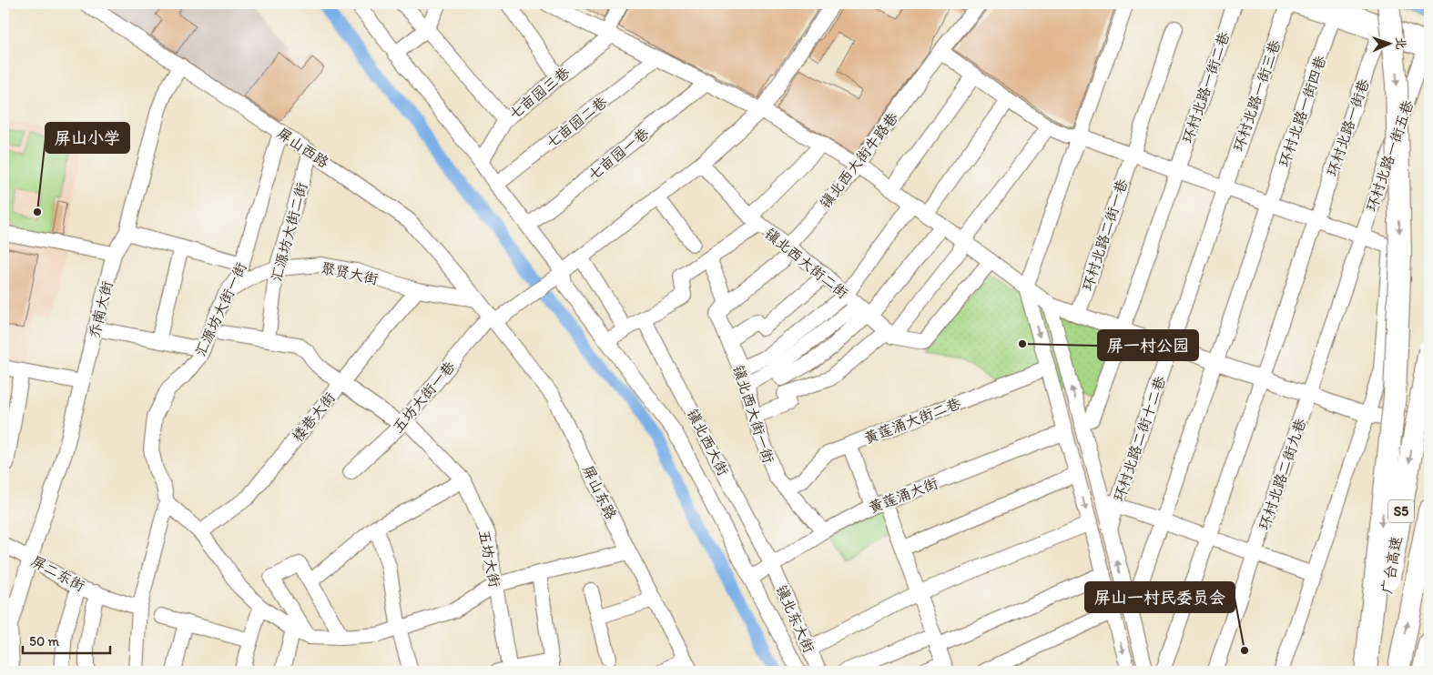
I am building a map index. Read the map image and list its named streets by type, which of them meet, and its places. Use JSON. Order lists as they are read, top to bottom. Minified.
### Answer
{"streets":{"highway":["S5","广台高速"],"street":["环村北路一街二巷","七亩园三巷","环村北路一街三巷","环村北路一街四巷","七亩园二巷","环村北路一街巷","屏山西路","七亩园一巷","环村北路一街五巷","镇北西大街牛路巷","汇源坊大街二街","环村北路二街一巷","镇北西大街二街","聚贤大街","乔南大街","汇源坊大街一街","五坊大街一巷","镇北西大街一街","楼巷大街","黄莲涌大街二巷","环村北路二街十二巷","镇北西大街","环村北路二街九巷","屏山东路","黄莲涌大街","五坊大街","屏二东街","镇北东大街"]},"crossings":[["环村北路一街三巷","环村北路二街十二巷"],["环村北路一街四巷","环村北路二街十二巷"],["屏山西路","汇源坊大街二街"],["屏山西路","聚贤大街"],["屏山西路","乔南大街"],["屏山西路","汇源坊大街一街"],["屏山西路","五坊大街一巷"],["屏山西路","屏山东路"],["环村北路一街五巷","环村北路二街九巷"],["镇北西大街牛路巷","镇北西大街二街"],["镇北西大街牛路巷","镇北西大街一街"],["汇源坊大街二街","聚贤大街"],["汇源坊大街二街","五坊大街"],["镇北西大街二街","五坊大街一巷"],["聚贤大街","汇源坊大街一街"],["聚贤大街","楼巷大街"],["乔南大街","屏二东街"],["汇源坊大街一街","五坊大街"],["汇源坊大街一街","屏二东街"],["五坊大街一巷","屏山东路"],["五坊大街一巷","五坊大街"],["镇北西大街一街","黄莲涌大街二巷"],["镇北西大街一街","黄莲涌大街"],["楼巷大街","五坊大街"],["镇北西大街","黄莲涌大街"],["镇北西大街","镇北东大街"],["黄莲涌大街","镇北东大街"]],"places":["屏山小学","屏一村公园","屏山一村民委员会"],"scale_bar":"50 m","north":"right"}
